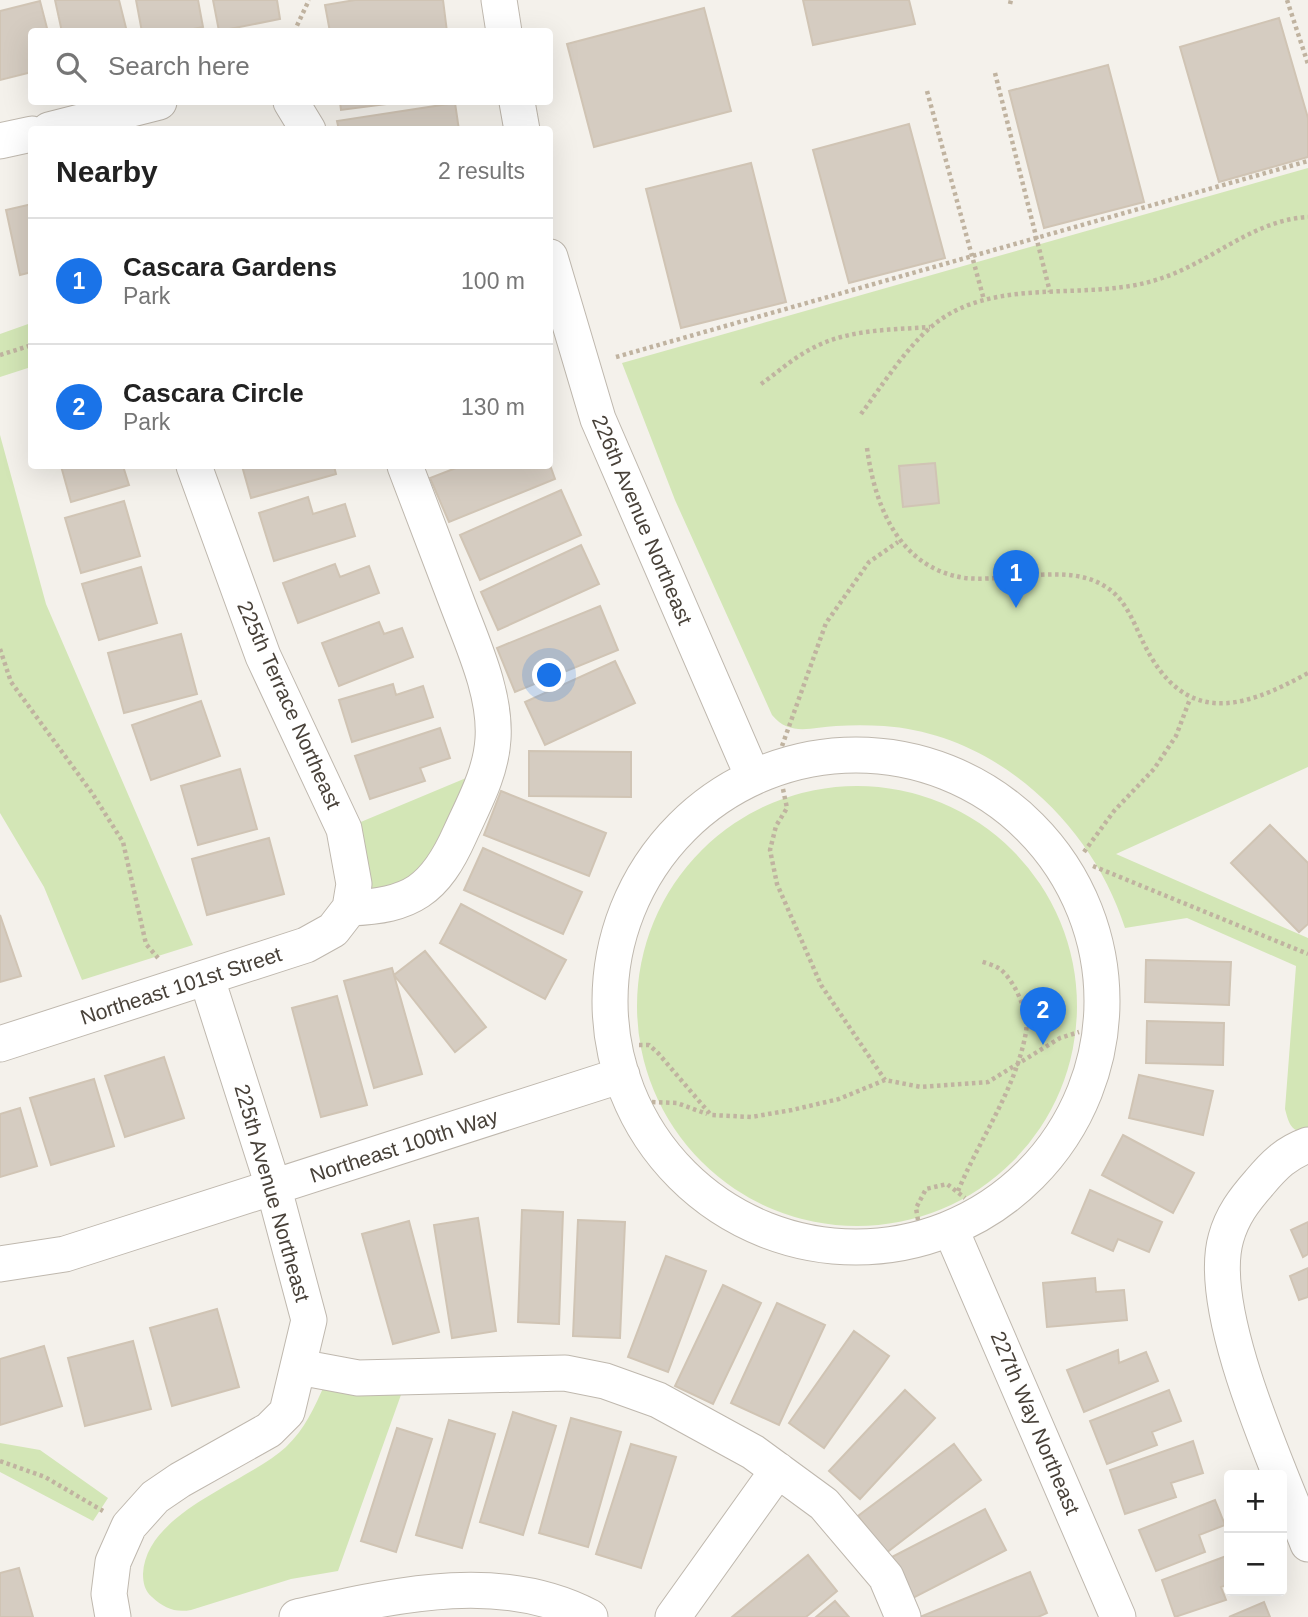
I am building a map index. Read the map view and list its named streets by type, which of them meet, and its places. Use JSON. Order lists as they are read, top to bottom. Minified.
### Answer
{"streets":{"street":["226th Avenue Northeast","225th Terrace Northeast","Northeast 101st Street","Northeast 100th Way","225th Avenue Northeast","227th Way Northeast"]},"crossings":[["225th Terrace Northeast","Northeast 101st Street"],["Northeast 101st Street","225th Avenue Northeast"],["Northeast 100th Way","225th Avenue Northeast"]],"page":{"search":"Search here","heading":["Nearby","2 results"],"list":[{"mark":"1","name":"Cascara Gardens","note":"Park","value":"100 m"},{"mark":"2","name":"Cascara Circle","note":"Park","value":"130 m"}],"pins":["1","2"],"map_buttons":["+","−"]}}
